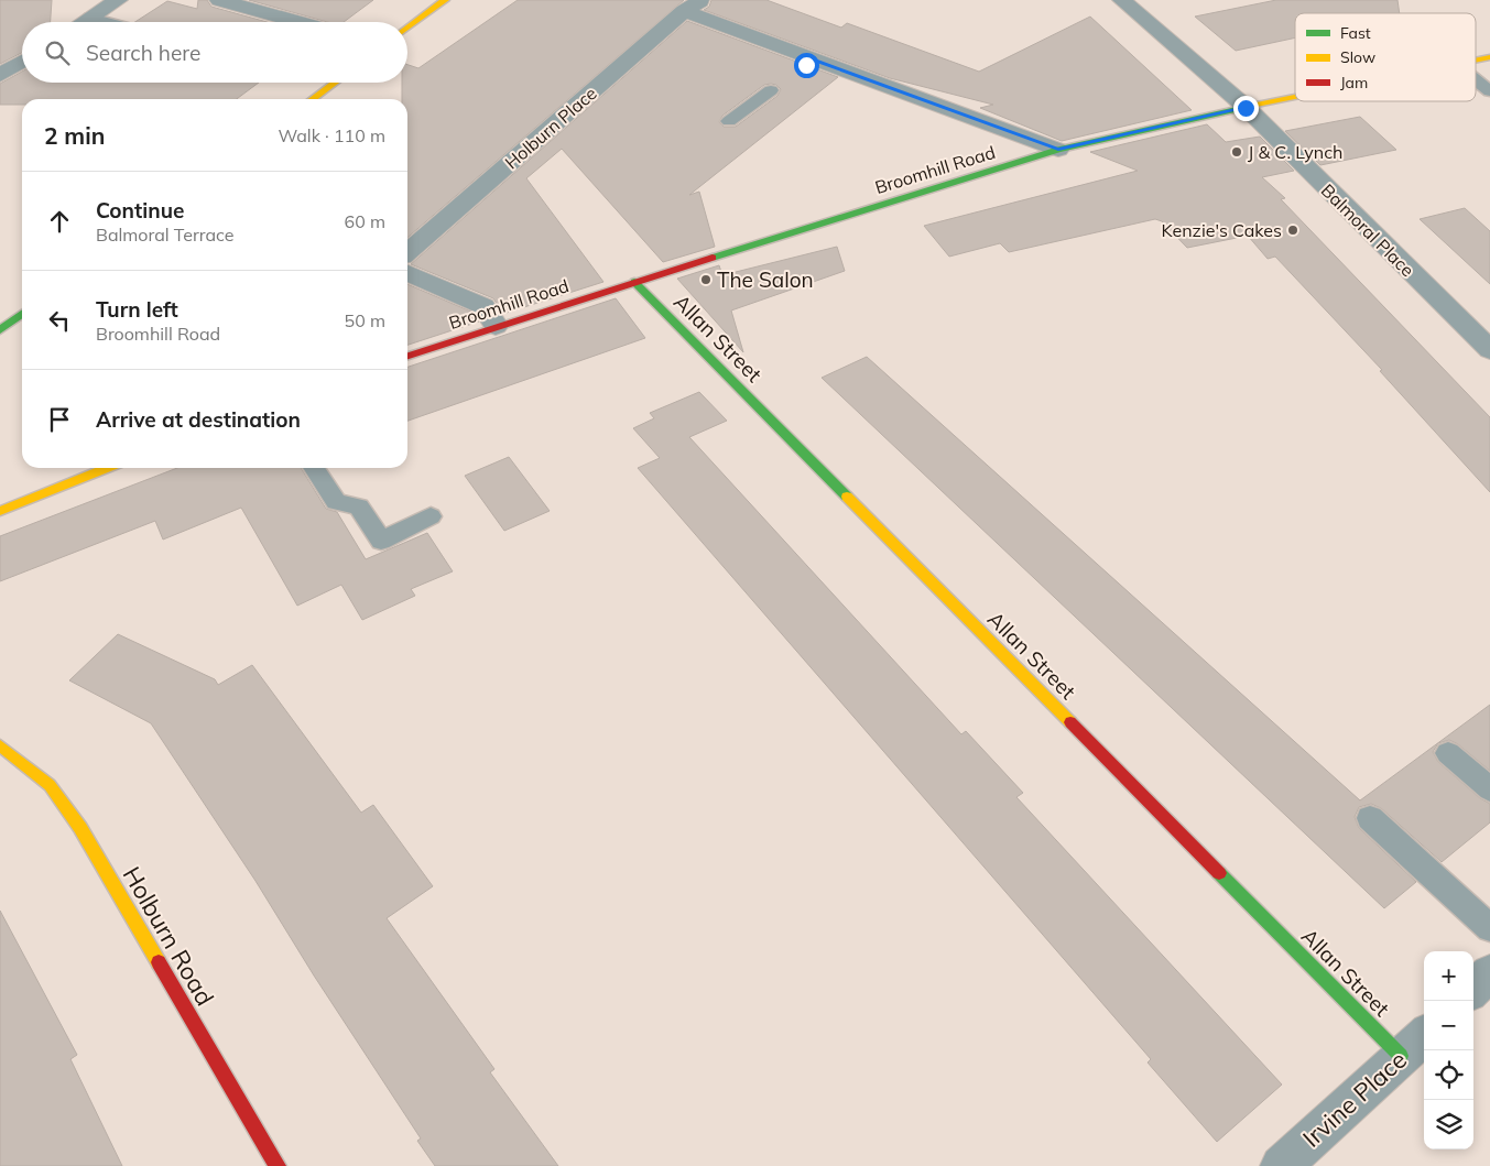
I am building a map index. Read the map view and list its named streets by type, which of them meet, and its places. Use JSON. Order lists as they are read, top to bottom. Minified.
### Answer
{"streets":{"street":["Holburn Place","Broomhill Road","Balmoral Place","Allan Street","Holburn Road","Irvine Place"]},"crossings":[["Broomhill Road","Balmoral Place"],["Broomhill Road","Allan Street"],["Allan Street","Irvine Place"]],"places":["J & C. Lynch","Kenzie's Cakes","The Salon"],"legend":["Fast","Slow","Jam"],"page":{"search":"Search here","heading":["2 min","Walk · 110 m"],"list":[["Continue","Balmoral Terrace","60 m"],["Turn left","Broomhill Road","50 m"],"Arrive at destination"],"map_buttons":["+","−"]}}
